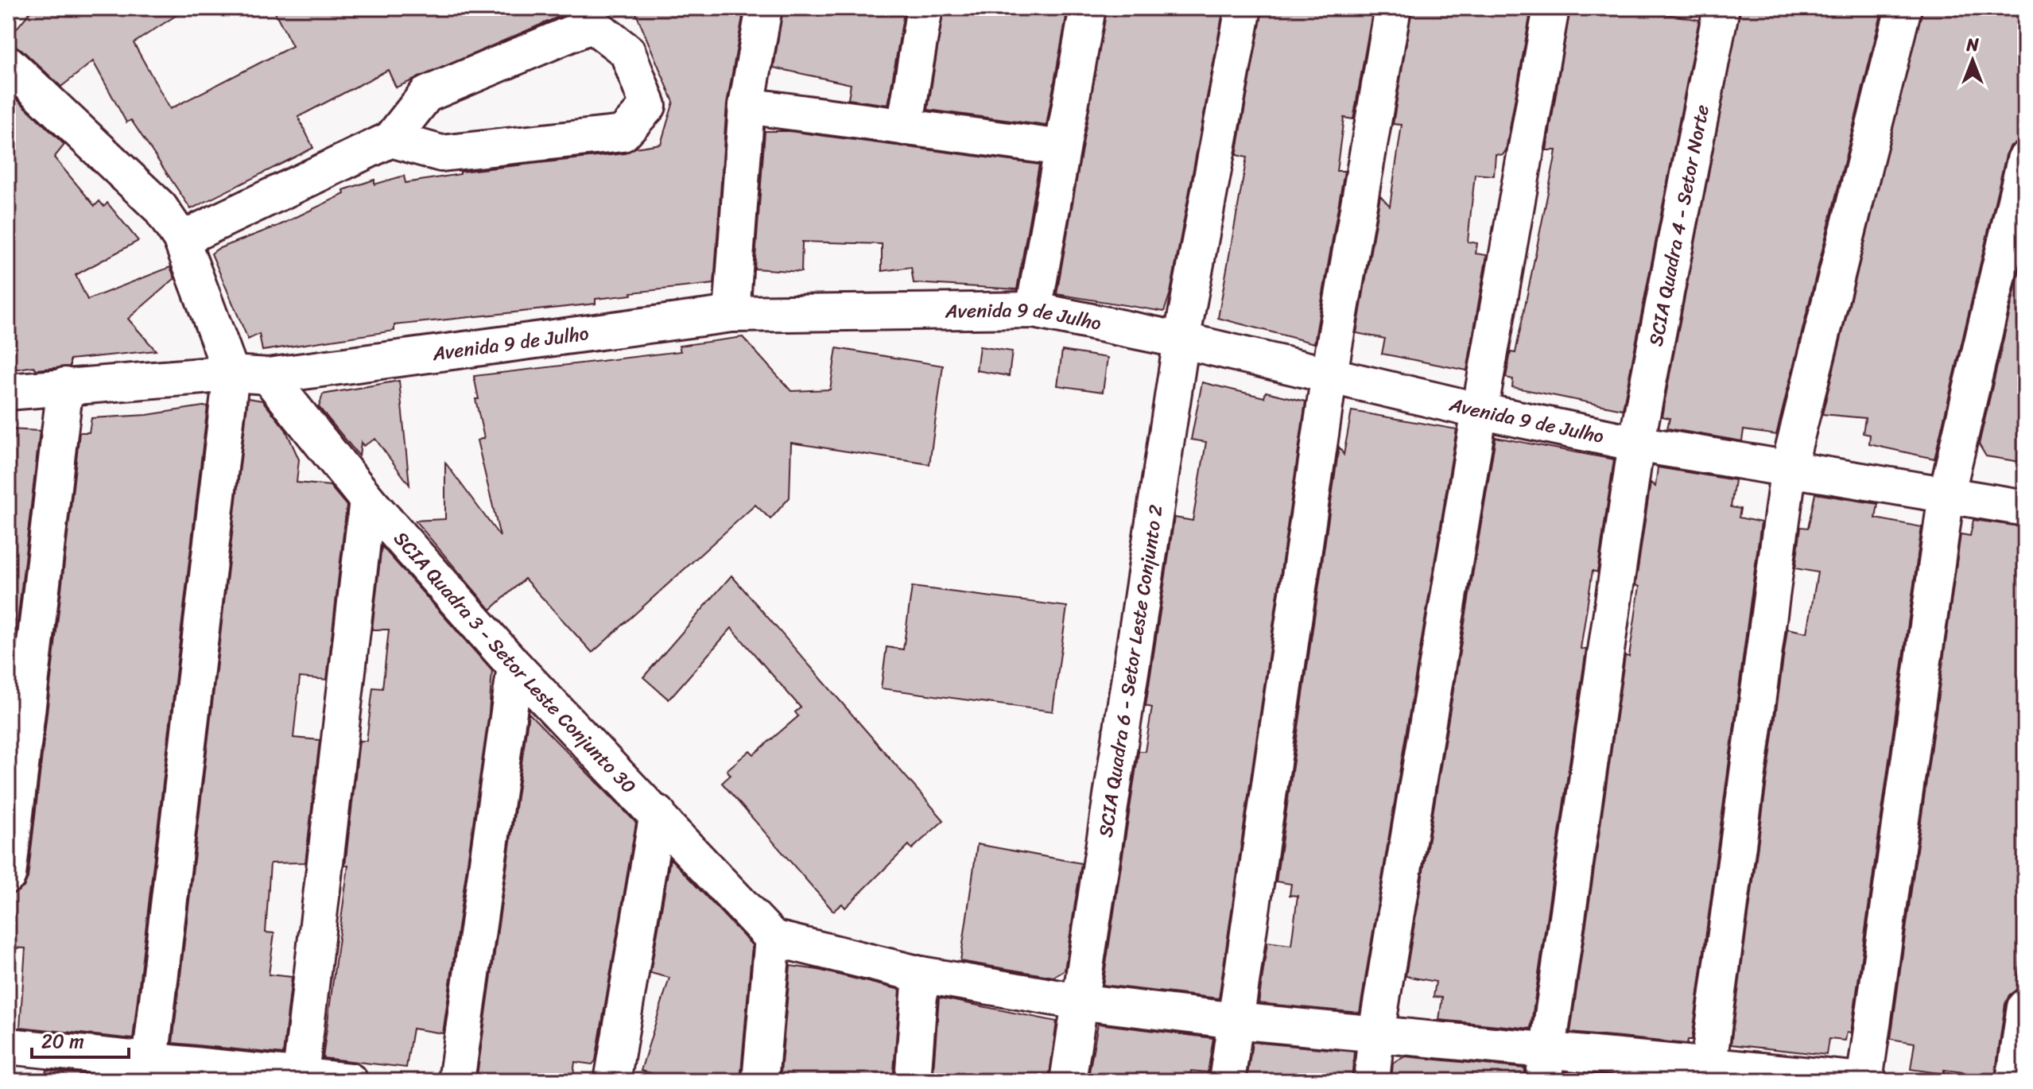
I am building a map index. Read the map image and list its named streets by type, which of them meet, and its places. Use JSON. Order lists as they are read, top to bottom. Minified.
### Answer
{"streets":{"street":["SCIA Quadra 4 - Setor Norte","Avenida 9 de Julho","SCIA Quadra 3 - Setor Leste Conjunto 30","SCIA Quadra 6 - Setor Leste Conjunto 2"]},"crossings":[["SCIA Quadra 4 - Setor Norte","Avenida 9 de Julho"],["Avenida 9 de Julho","SCIA Quadra 3 - Setor Leste Conjunto 30"],["Avenida 9 de Julho","SCIA Quadra 6 - Setor Leste Conjunto 2"]],"scale_bar":"20 m","north":"top"}
